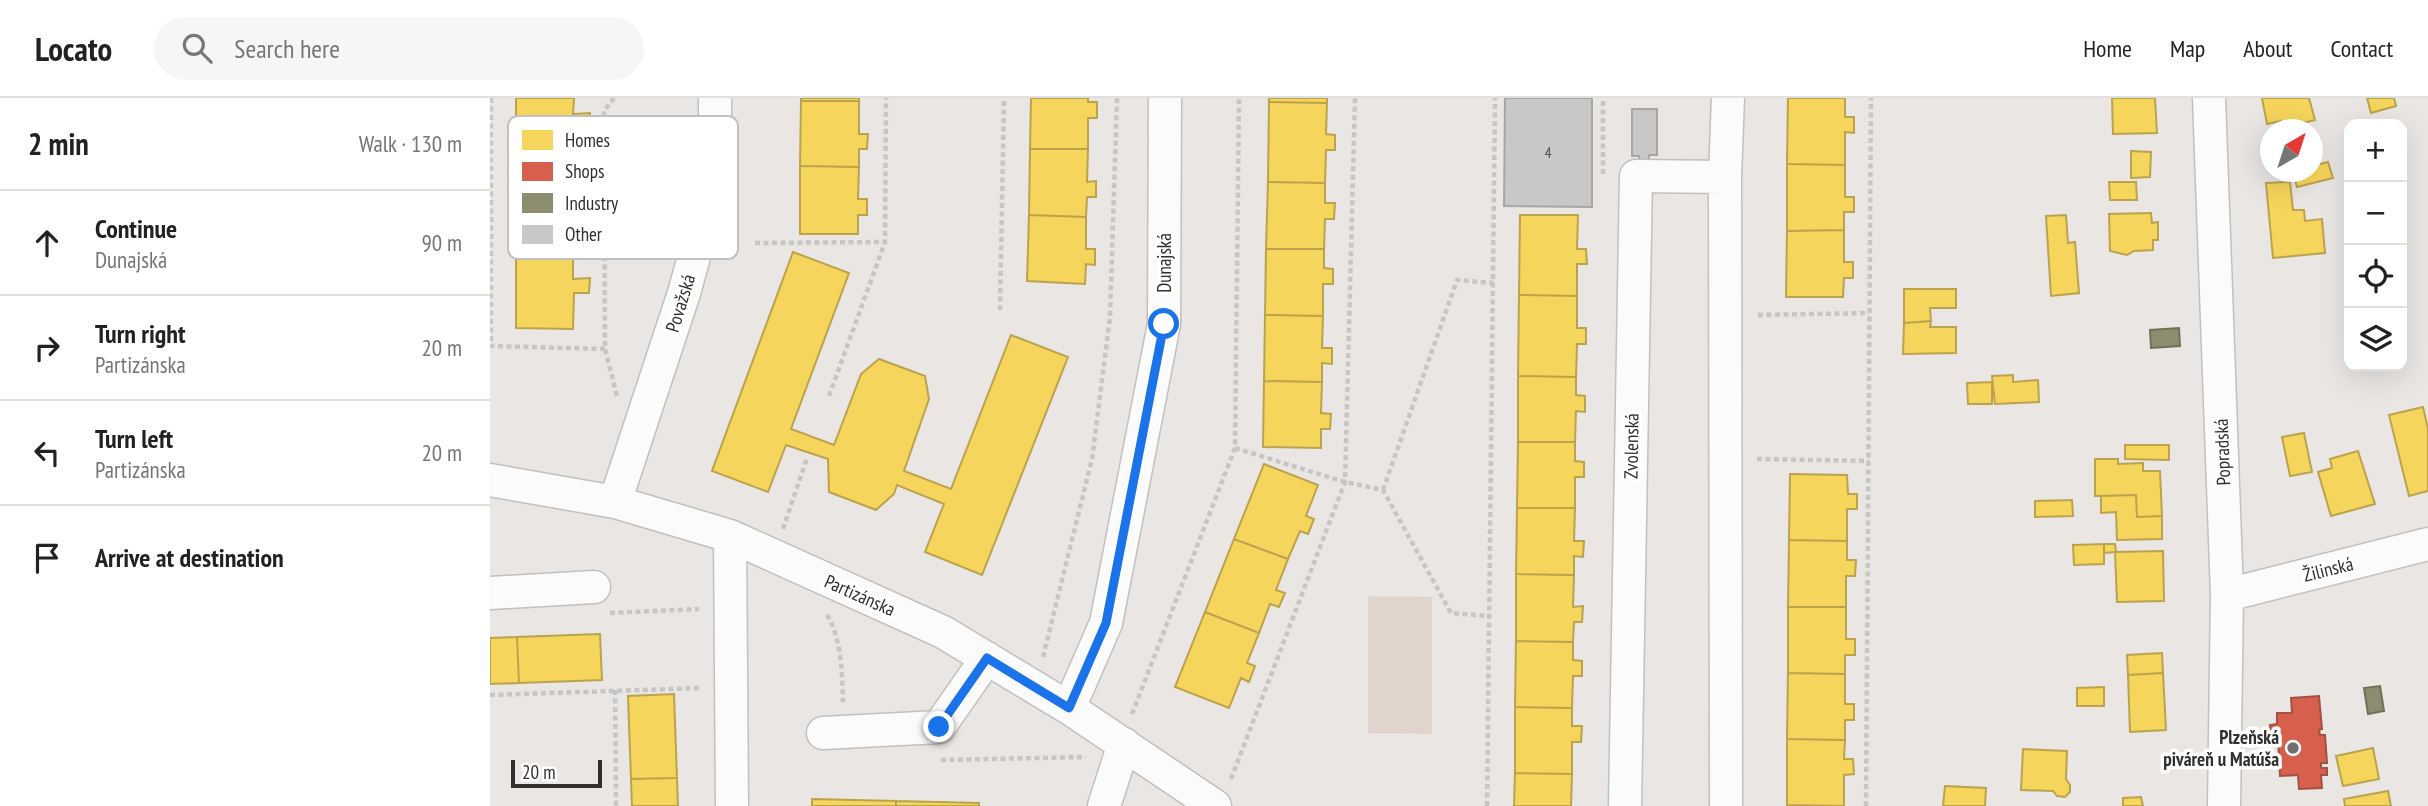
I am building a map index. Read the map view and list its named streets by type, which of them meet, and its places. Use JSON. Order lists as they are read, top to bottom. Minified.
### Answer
{"streets":{"street":["Dunajská","Považská","Zvolenská","Popradská","Žilinská","Partizánska"]},"crossings":[["Dunajská","Partizánska"],["Považská","Partizánska"],["Popradská","Žilinská"]],"places":["Plzeňská piváreň u Matúša"],"house_numbers":["4"],"legend":["Homes","Shops","Industry","Other"],"scale_bar":"20 m","north":"top right","page":{"header":"Locato","search":"Search here","nav":["Home","Map","About","Contact"],"heading":["2 min","Walk · 130 m"],"map_buttons":["+","−"],"list":[["Continue","Dunajská","90 m"],["Turn right","Partizánska","20 m"],["Turn left","Partizánska","20 m"],"Arrive at destination"],"scale":"20 m"}}
